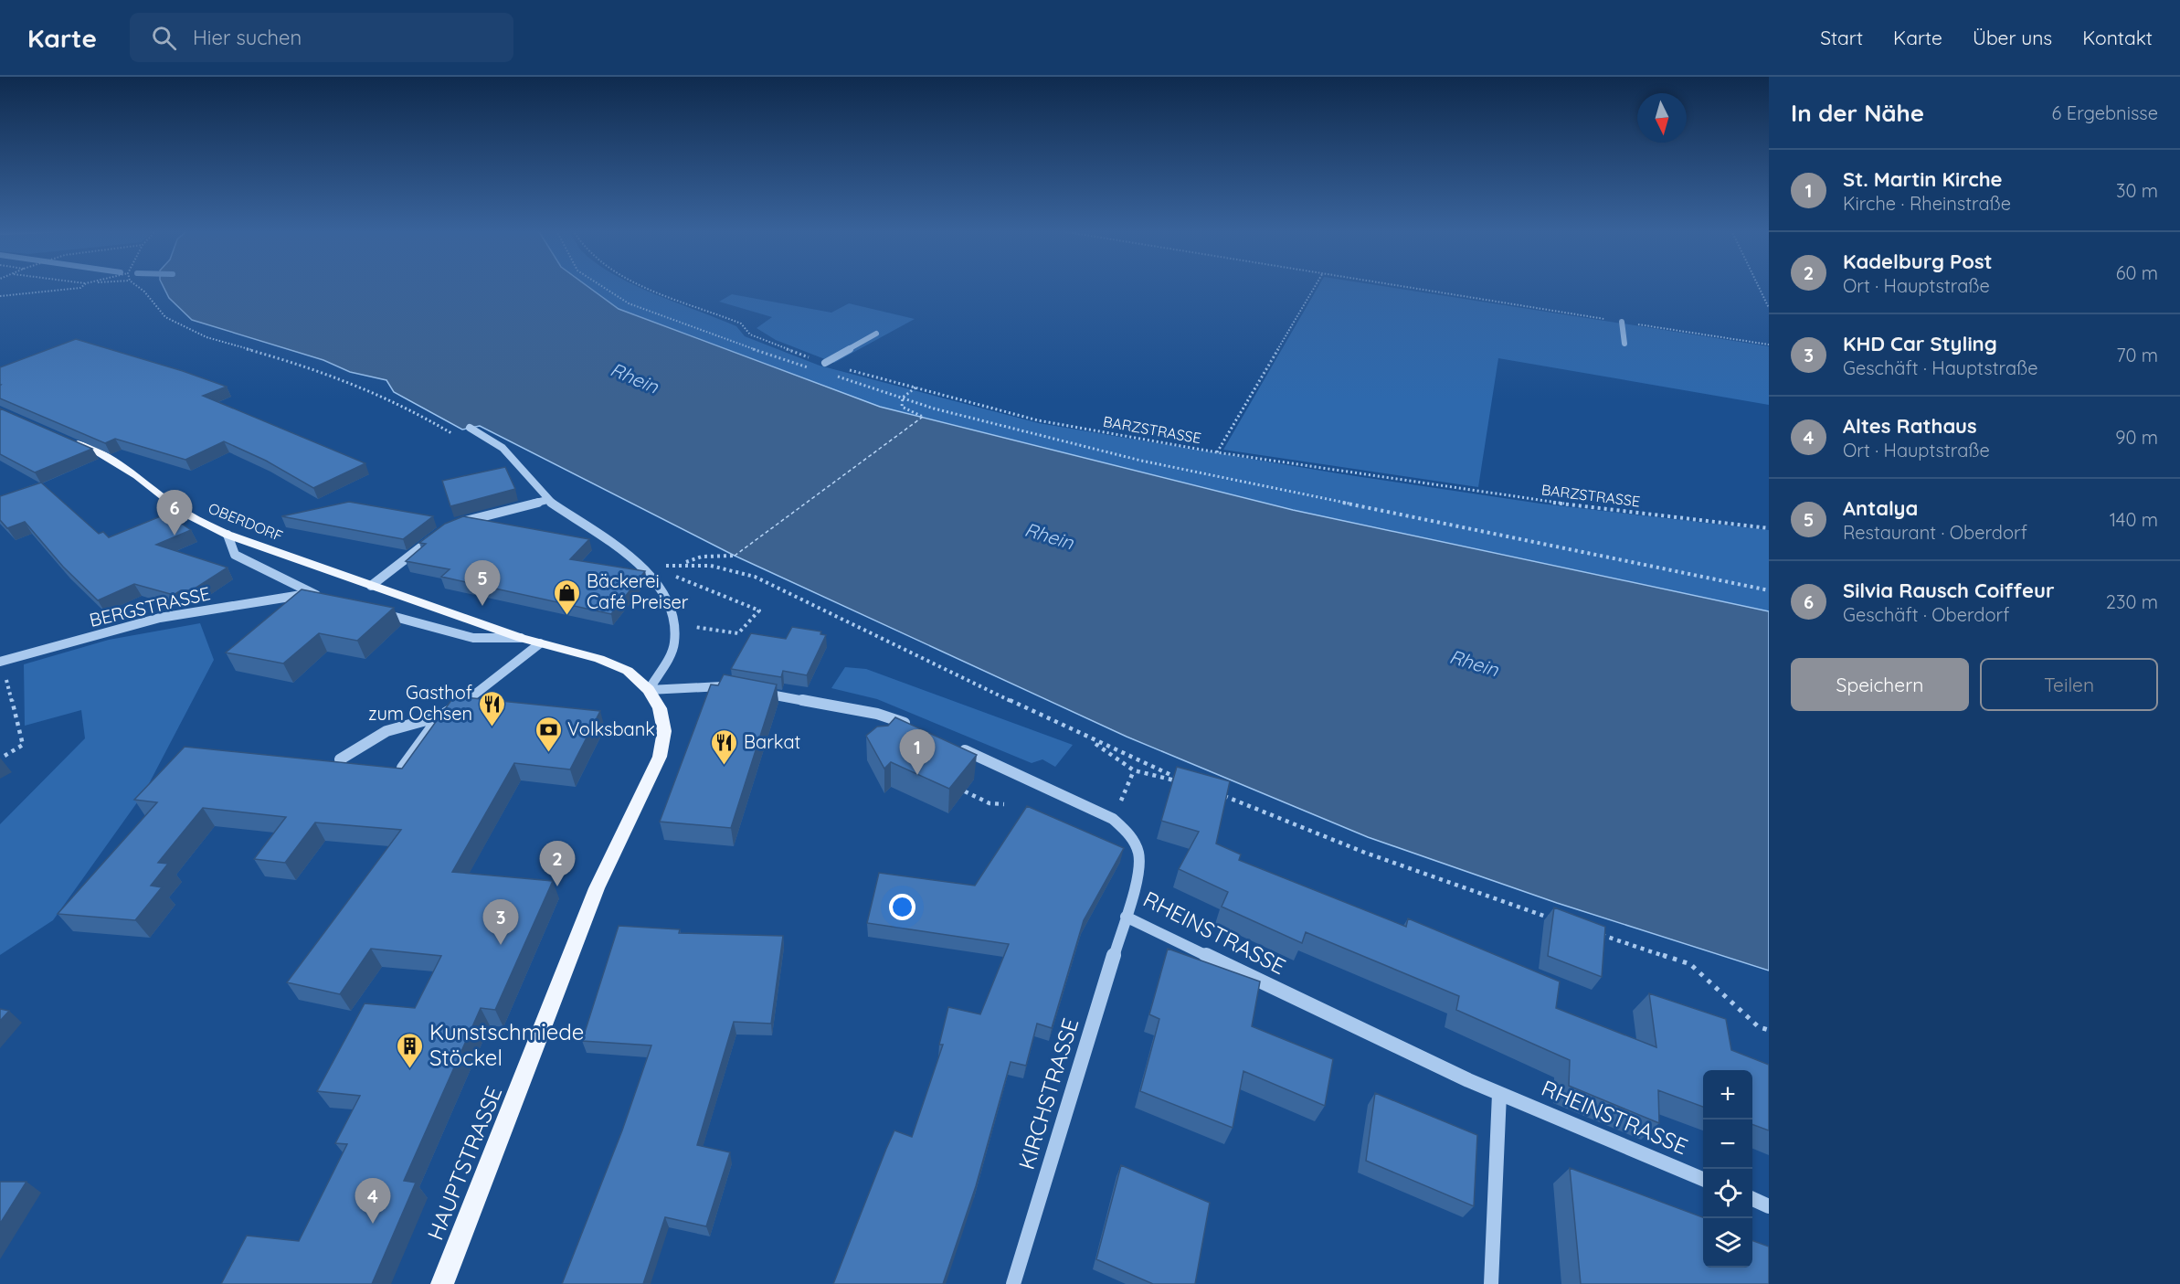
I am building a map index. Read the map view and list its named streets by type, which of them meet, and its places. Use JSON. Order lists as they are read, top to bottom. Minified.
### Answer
{"streets":{"main road":["OBERDORF","HAUPTSTRASSE"],"street":["BERGSTRASSE","RHEINSTRASSE","KIRCHSTRASSE"],"path":["BARZSTRASSE"]},"crossings":[["OBERDORF","BERGSTRASSE"],["OBERDORF","HAUPTSTRASSE"],["RHEINSTRASSE","KIRCHSTRASSE"]],"water":["Rhein"],"places":{"shop":["Bäckerei Café Preiser"],"restaurant":["Gasthof zum Ochsen","Barkat"],"bank":["Volksbank"],"building":["Kunstschmiede Stöckel"]},"north":"bottom","page":{"header":"Karte","search":"Hier suchen","nav":["Start","Karte","Über uns","Kontakt"],"heading":["In der Nähe","6 Ergebnisse"],"list":[{"mark":"1","name":"St. Martin Kirche","note":"Kirche · Rheinstraße","value":"30 m"},{"mark":"2","name":"Kadelburg Post","note":"Ort · Hauptstraße","value":"60 m"},{"mark":"3","name":"KHD Car Styling","note":"Geschäft · Hauptstraße","value":"70 m"},{"mark":"4","name":"Altes Rathaus","note":"Ort · Hauptstraße","value":"90 m"},{"mark":"5","name":"Antalya","note":"Restaurant · Oberdorf","value":"140 m"},{"mark":"6","name":"Silvia Rausch Coiffeur","note":"Geschäft · Oberdorf","value":"230 m"}],"pins":["6","5","1","2","3","4"],"buttons":["Speichern","Teilen"],"map_buttons":["+","−"]}}
